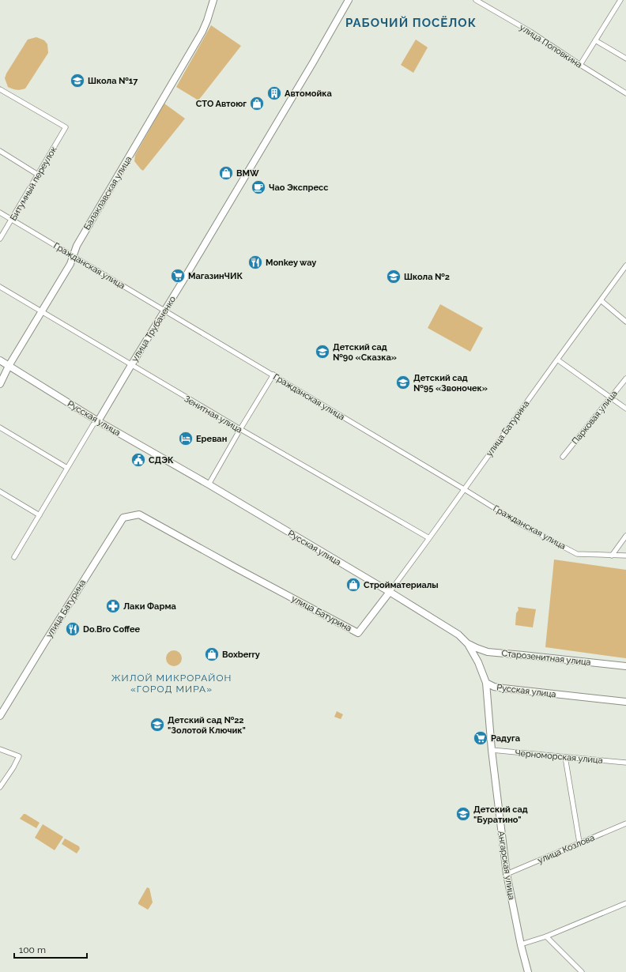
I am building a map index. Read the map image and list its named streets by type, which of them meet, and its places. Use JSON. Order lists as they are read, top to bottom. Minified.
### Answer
{"streets":{"main road":["Балаклавская улица","улица Трубаченко","Русская улица","улица Батурина","Старозенитная улица","Ангарская улица"],"street":["улица Поповкина","Битумный переулок","Гражданская улица","Зенитная улица","Парковая улица","Черноморская улица","улица Козлова"]},"crossings":[["Битумный переулок","Гражданская улица"],["Балаклавская улица","Гражданская улица"],["Балаклавская улица","Зенитная улица"],["Балаклавская улица","Русская улица"],["Гражданская улица","улица Трубаченко"],["Гражданская улица","улица Батурина"],["улица Трубаченко","Зенитная улица"],["улица Трубаченко","Русская улица"],["Зенитная улица","улица Батурина"],["Русская улица","улица Батурина"],["Русская улица","Старозенитная улица"],["Русская улица","Ангарская улица"],["Черноморская улица","Ангарская улица"],["улица Козлова","Ангарская улица"]],"districts":["РАБОЧИЙ ПОСЁЛОК","ЖИЛОЙ МИКРОРАЙОН «ГОРОД МИРА»"],"places":{"school or university":["Школа №17","Школа №2","Детский сад №90 «Сказка»","Детский сад №95 «Звоночек»","Детский сад №22 \"Золотой Ключик\"","Детский сад \"Буратино\""],"building":["Автомойка"],"shop":["СТО Автоюг","BMW","Стройматериалы","Boxberry"],"cafe":["Чао Экспресс"],"restaurant":["Monkey way","Do.Bro Coffee"],"supermarket":["МагазинЧИК","Радуга"],"hotel":["Ереван"],"public building":["СДЭК"],"pharmacy":["Лаки Фарма"]},"scale_bar":"100 m"}
